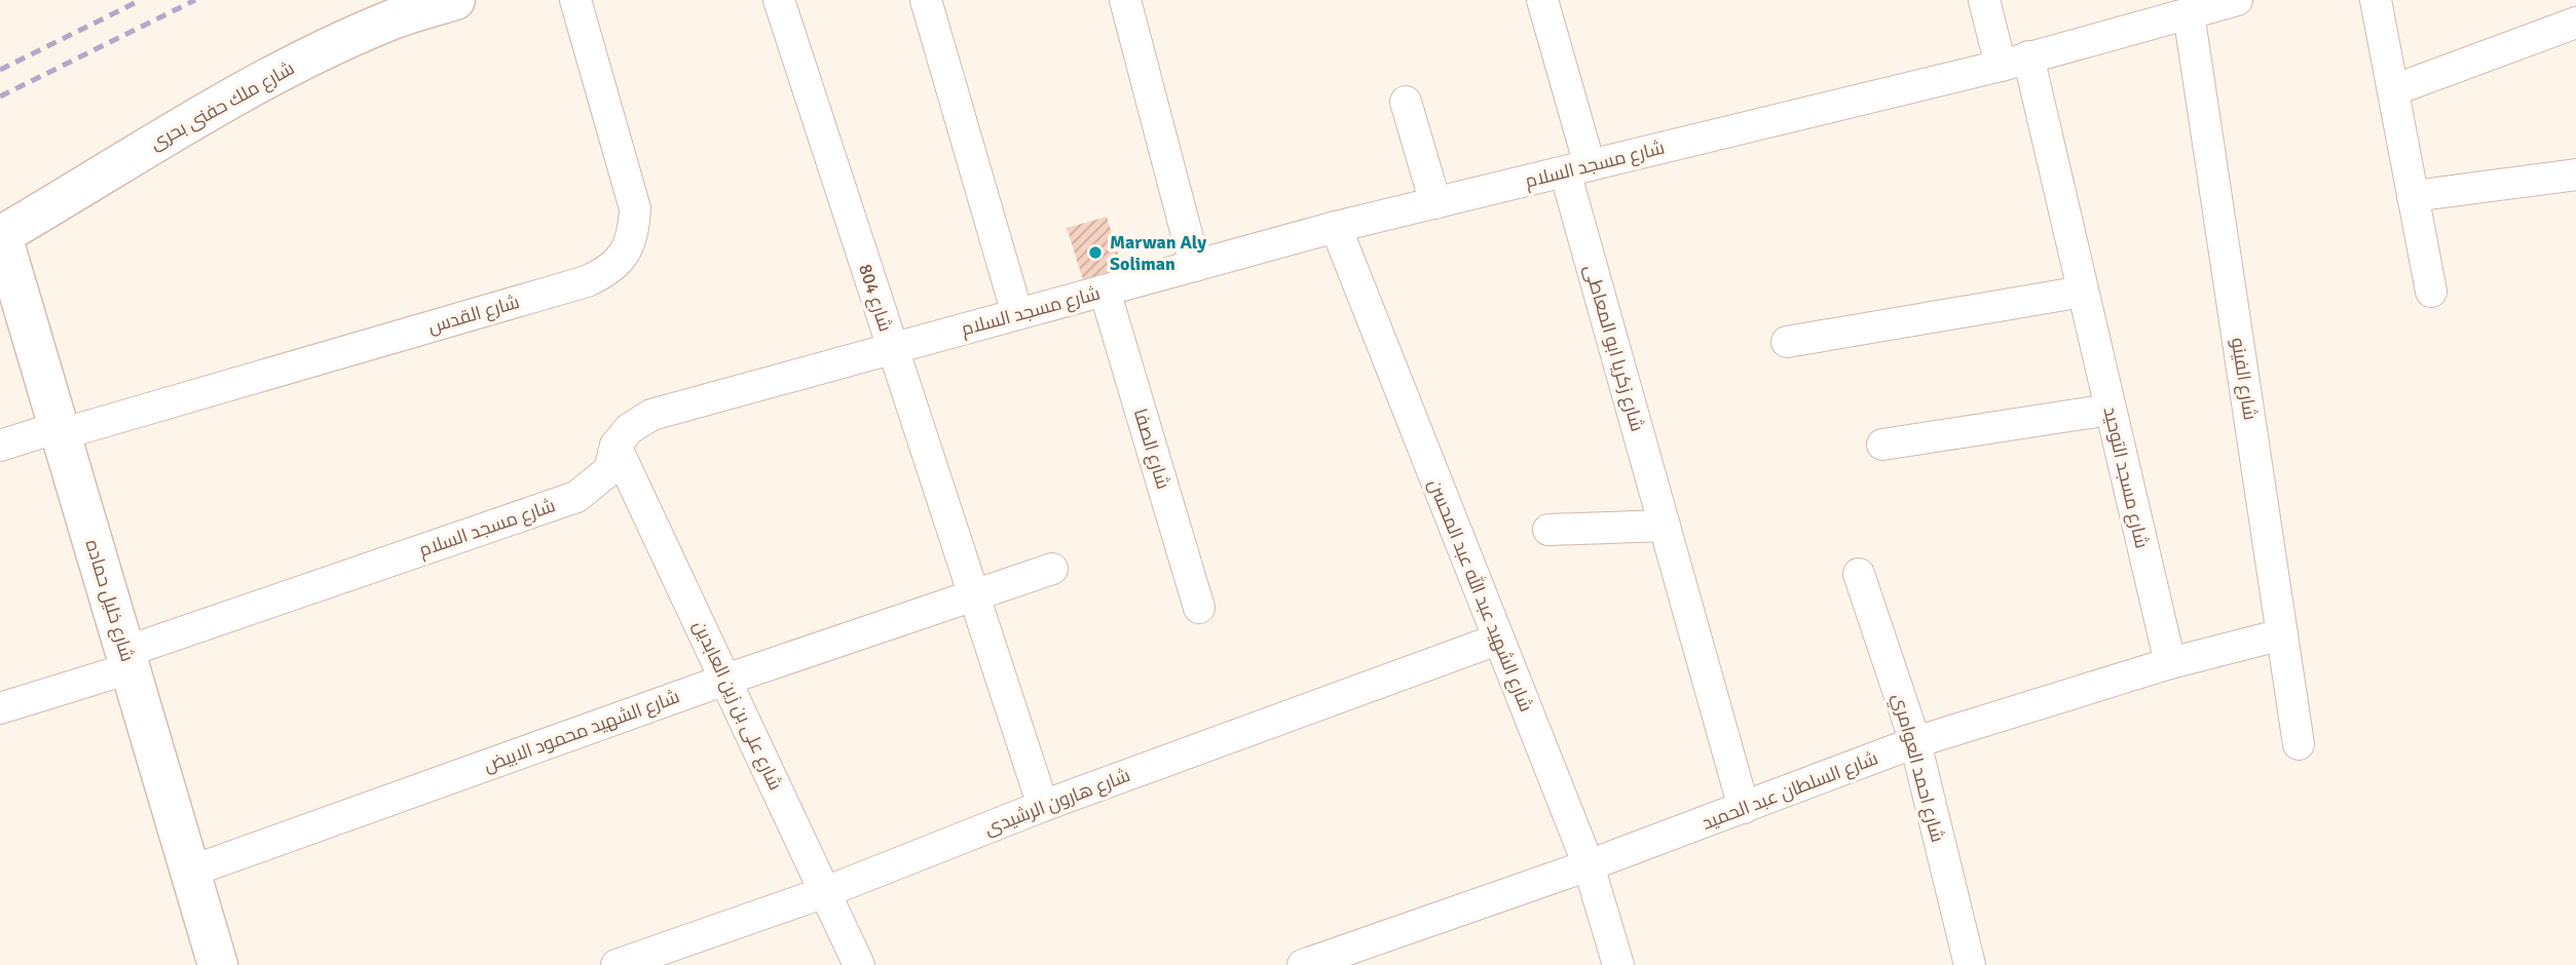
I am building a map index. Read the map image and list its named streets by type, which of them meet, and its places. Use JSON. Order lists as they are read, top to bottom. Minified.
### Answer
{"streets":{"street":["شارع ملك حفنى بحرى","شارع مسجد السلام","شارع 804","شارع القدس","شارع زكريا ابو المعاطى","شارع الفينو","شارع الصفا","شارع مسجد التوحيد","شارع الشهيد عبد الله عبد المحسن","شارع خليل حماده","شارع على بن زين العابدين","شارع الشهيد محمود الابيض","شارع احمد العوامري","شارع السلطان عبد الحميد","شارع هارون الرشيدى"]},"crossings":[["شارع ملك حفنى بحرى","شارع خليل حماده"],["شارع مسجد السلام","شارع 804"],["شارع مسجد السلام","شارع زكريا ابو المعاطى"],["شارع مسجد السلام","شارع الفينو"],["شارع مسجد السلام","شارع الصفا"],["شارع مسجد السلام","شارع مسجد التوحيد"],["شارع مسجد السلام","شارع الشهيد عبد الله عبد المحسن"],["شارع مسجد السلام","شارع خليل حماده"],["شارع مسجد السلام","شارع على بن زين العابدين"],["شارع 804","شارع الشهيد محمود الابيض"],["شارع 804","شارع هارون الرشيدى"],["شارع القدس","شارع خليل حماده"],["شارع زكريا ابو المعاطى","شارع السلطان عبد الحميد"],["شارع الفينو","شارع السلطان عبد الحميد"],["شارع مسجد التوحيد","شارع السلطان عبد الحميد"],["شارع الشهيد عبد الله عبد المحسن","شارع السلطان عبد الحميد"],["شارع الشهيد عبد الله عبد المحسن","شارع هارون الرشيدى"],["شارع خليل حماده","شارع الشهيد محمود الابيض"],["شارع على بن زين العابدين","شارع الشهيد محمود الابيض"],["شارع على بن زين العابدين","شارع هارون الرشيدى"],["شارع احمد العوامري","شارع السلطان عبد الحميد"]],"places":["Marwan Aly Soliman"]}
